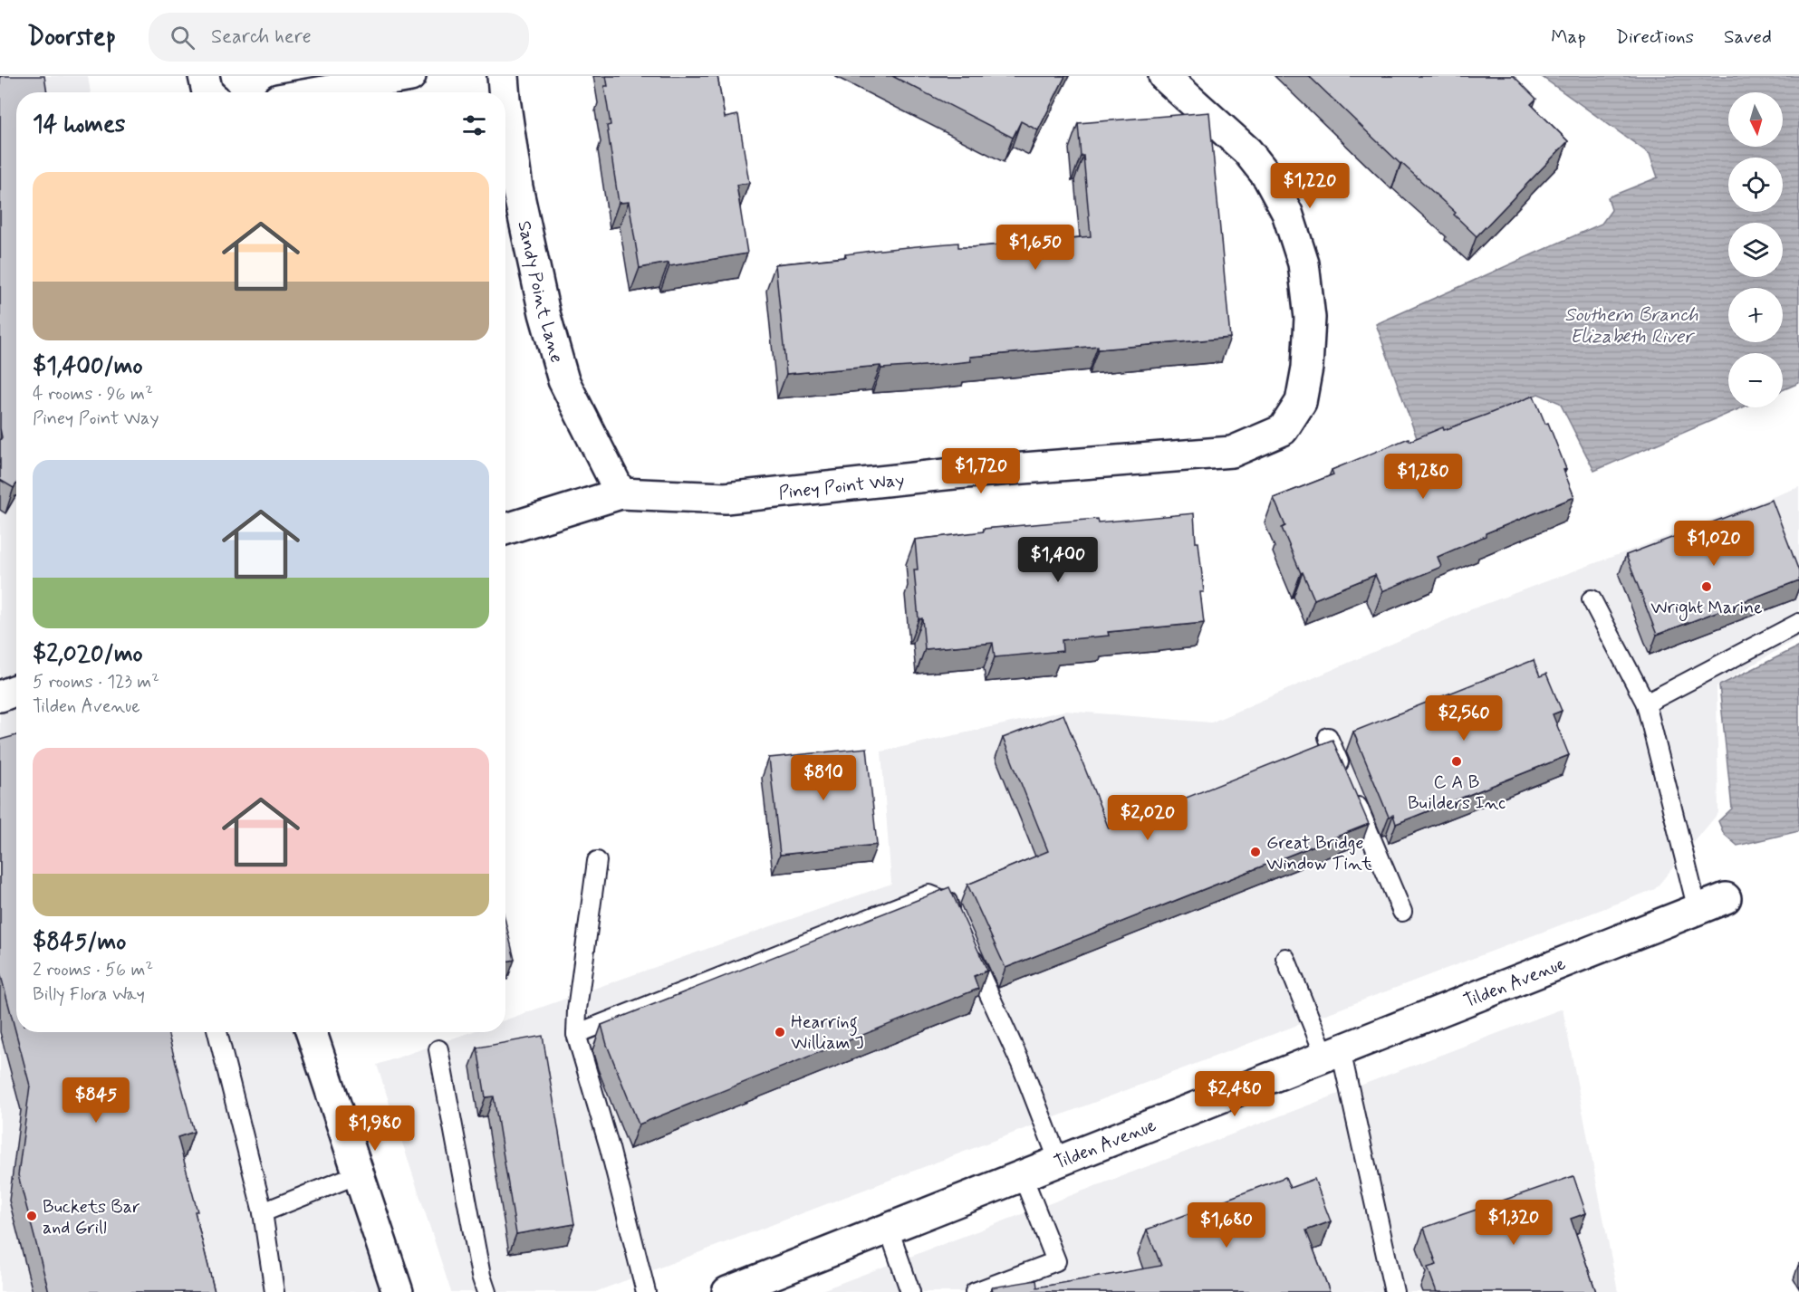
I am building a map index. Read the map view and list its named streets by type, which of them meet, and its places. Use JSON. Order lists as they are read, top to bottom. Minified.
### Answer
{"streets":{"street":["Sandy Point Lane","Piney Point Way","Tilden Avenue"]},"crossings":[["Sandy Point Lane","Piney Point Way"]],"water":["Southern Branch Elizabeth River"],"places":["Wright Marine","C A B Builders Inc","Great Bridge Window Tint","Hearring William J","Buckets Bar and Grill"],"north":"bottom","page":{"header":"Doorstep","search":"Search here","nav":["Map","Directions","Saved"],"map_buttons":["+","−"],"heading":"14 homes","list":[{"name":"$1,400/mo","note":"4 rooms · 96 m² · Piney Point Way"},{"name":"$2,020/mo","note":"5 rooms · 123 m² · Tilden Avenue"},{"name":"$845/mo","note":"2 rooms · 56 m² · Billy Flora Way"}],"price":["$1,220","$1,650","$1,720","$1,280","$1,020","$1,400","$2,560","$810","$2,020","$2,480","$845","$1,980","$1,320","$1,680"]}}
